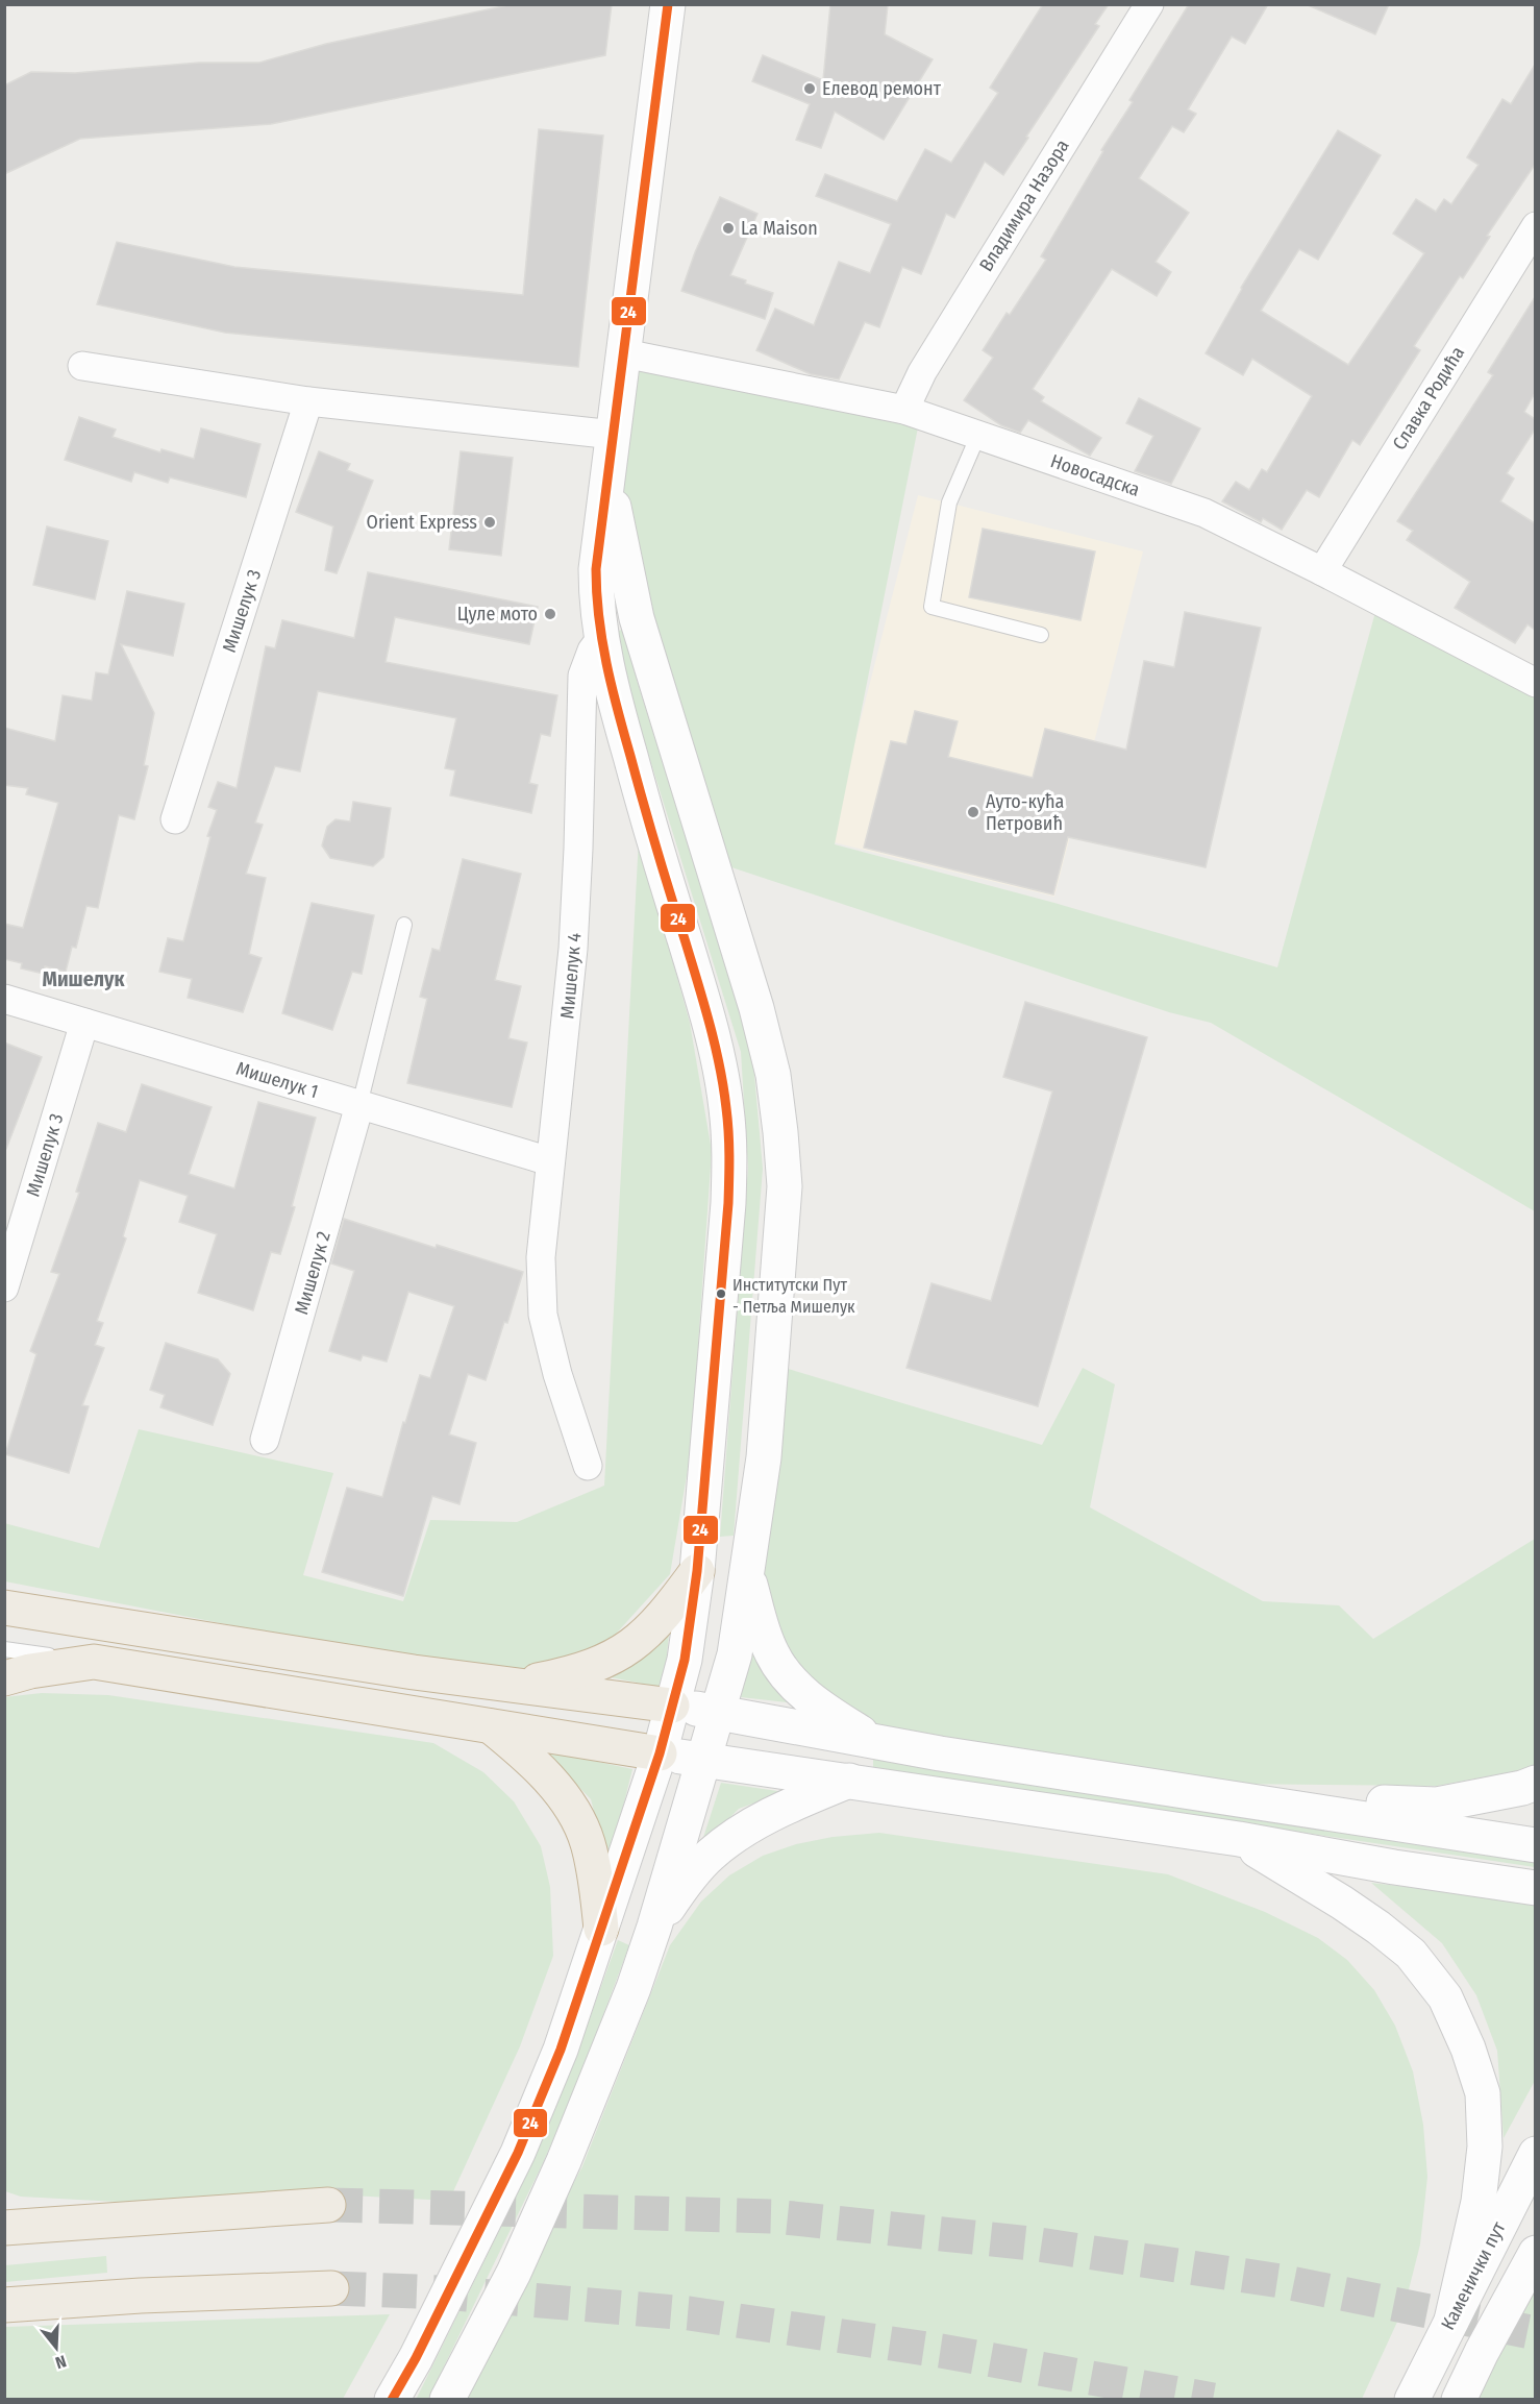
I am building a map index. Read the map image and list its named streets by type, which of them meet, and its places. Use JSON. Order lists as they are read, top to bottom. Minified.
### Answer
{"streets":{"street":["Владимира Назора","Славка Родића","Новосадска","Мишелук 3","Мишелук 4","Мишелук 1","Мишелук 2","Каменички пут"]},"crossings":[["Владимира Назора","Новосадска"],["Славка Родића","Новосадска"],["Мишелук 3","Мишелук 1"],["Мишелук 4","Мишелук 1"],["Мишелук 1","Мишелук 2"]],"districts":["Мишелук"],"places":["Елевод ремонт","La Maison","Orient Express","Цуле мото","Ауто-кућа Петровић","Институтски Пут - Петља Мишелук"],"lines":["transit line 24"],"north":"bottom"}
